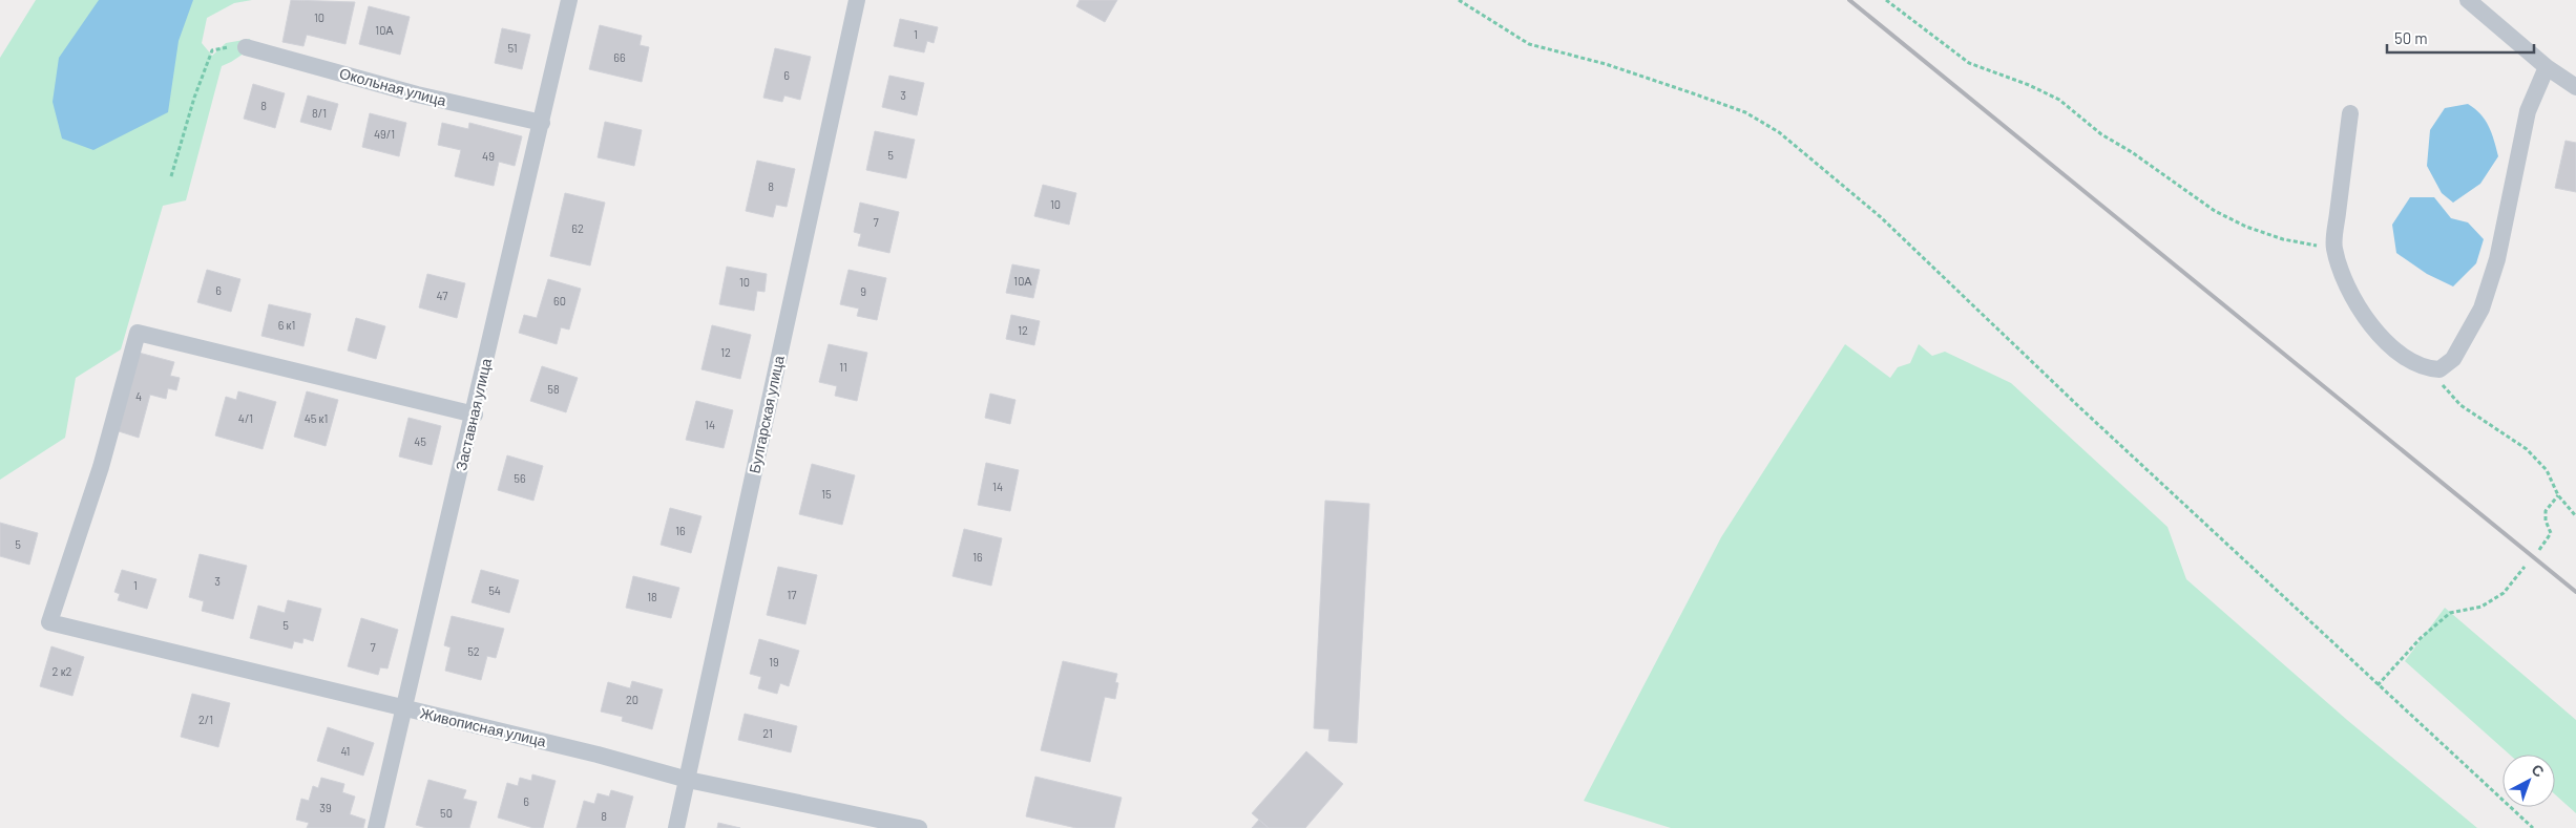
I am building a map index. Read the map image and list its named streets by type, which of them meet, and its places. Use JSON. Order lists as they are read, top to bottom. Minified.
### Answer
{"streets":{"street":["Окольная улица","Заставная улица","Булгарская улица","Живописная улица"]},"crossings":[["Окольная улица","Заставная улица"],["Заставная улица","Живописная улица"],["Булгарская улица","Живописная улица"]],"house_numbers":["10","10А","1","51","66","6","3","8","8/1","49/1","5","49","8","10","7","62","10А","10","6","9","47","60","6 к1","12","12","11","58","4","4/1","45 к1","14","45","56","14","15","16","5","16","3","1","54","17","18","5","7","52","19","2 к2","20","2/1","21","41","6","39","50","8"],"scale_bar":"50 m","north":"top right"}
